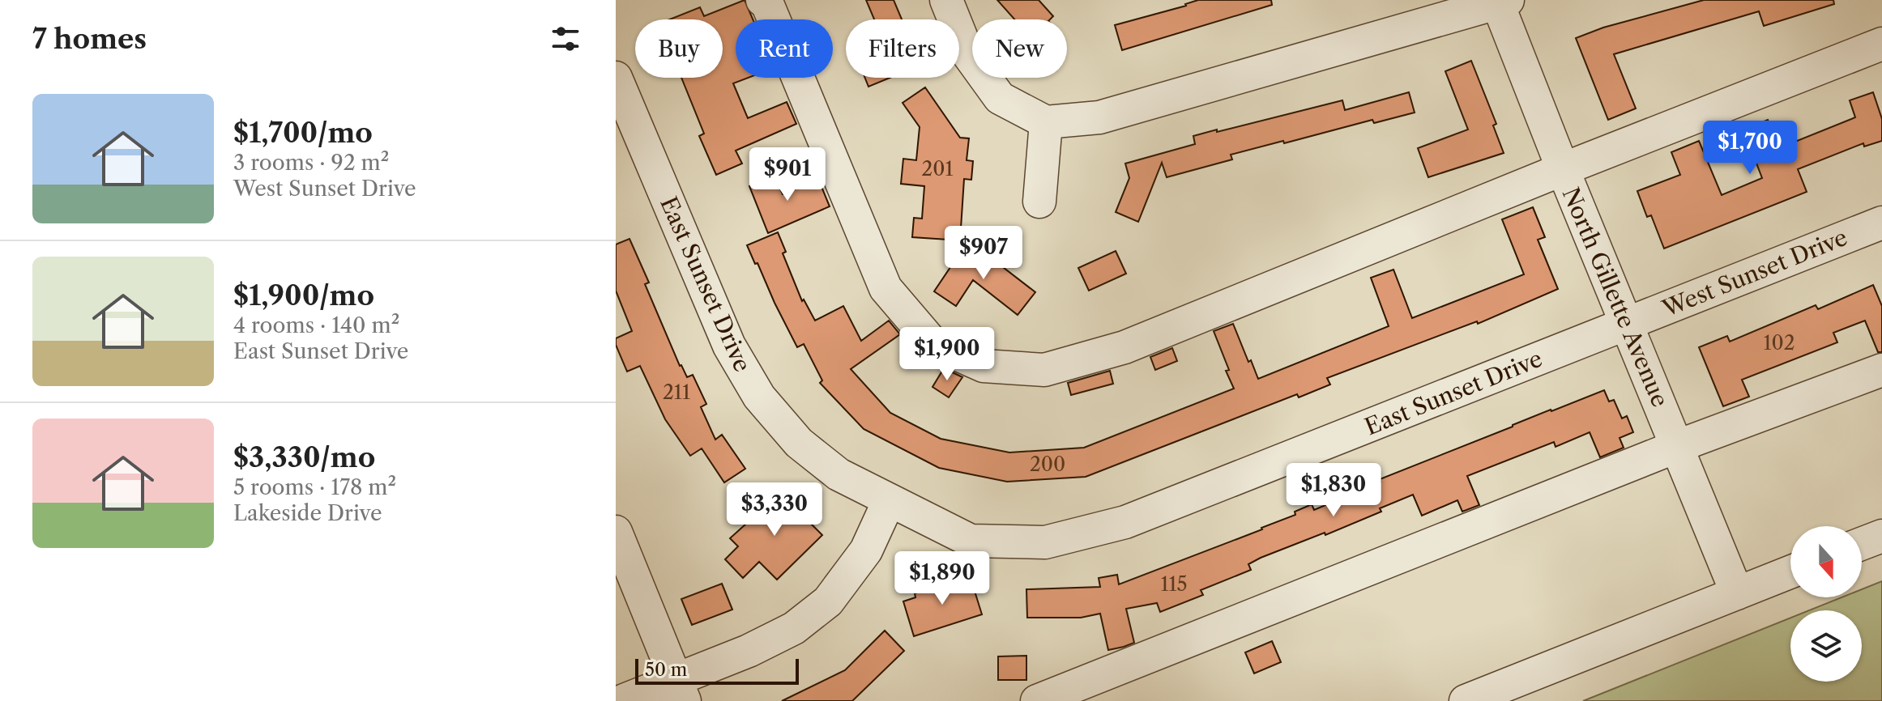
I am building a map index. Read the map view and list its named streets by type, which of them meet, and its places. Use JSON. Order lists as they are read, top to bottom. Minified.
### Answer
{"streets":{"street":["West Sunset Drive","East Sunset Drive","North Gillette Avenue"]},"crossings":[["West Sunset Drive","East Sunset Drive"],["West Sunset Drive","North Gillette Avenue"],["East Sunset Drive","North Gillette Avenue"]],"house_numbers":["201","102","211","200","115"],"scale_bar":"50 m","north":"bottom","page":{"heading":"7 homes","chip":["Buy","Rent","Filters","New"],"list":[{"name":"$1,700/mo","note":"3 rooms · 92 m² · West Sunset Drive"},{"name":"$1,900/mo","note":"4 rooms · 140 m² · East Sunset Drive"},{"name":"$3,330/mo","note":"5 rooms · 178 m² · Lakeside Drive"}],"price":["$1,700","$901","$907","$1,900","$1,830","$3,330","$1,890"],"scale":"50 m"}}
